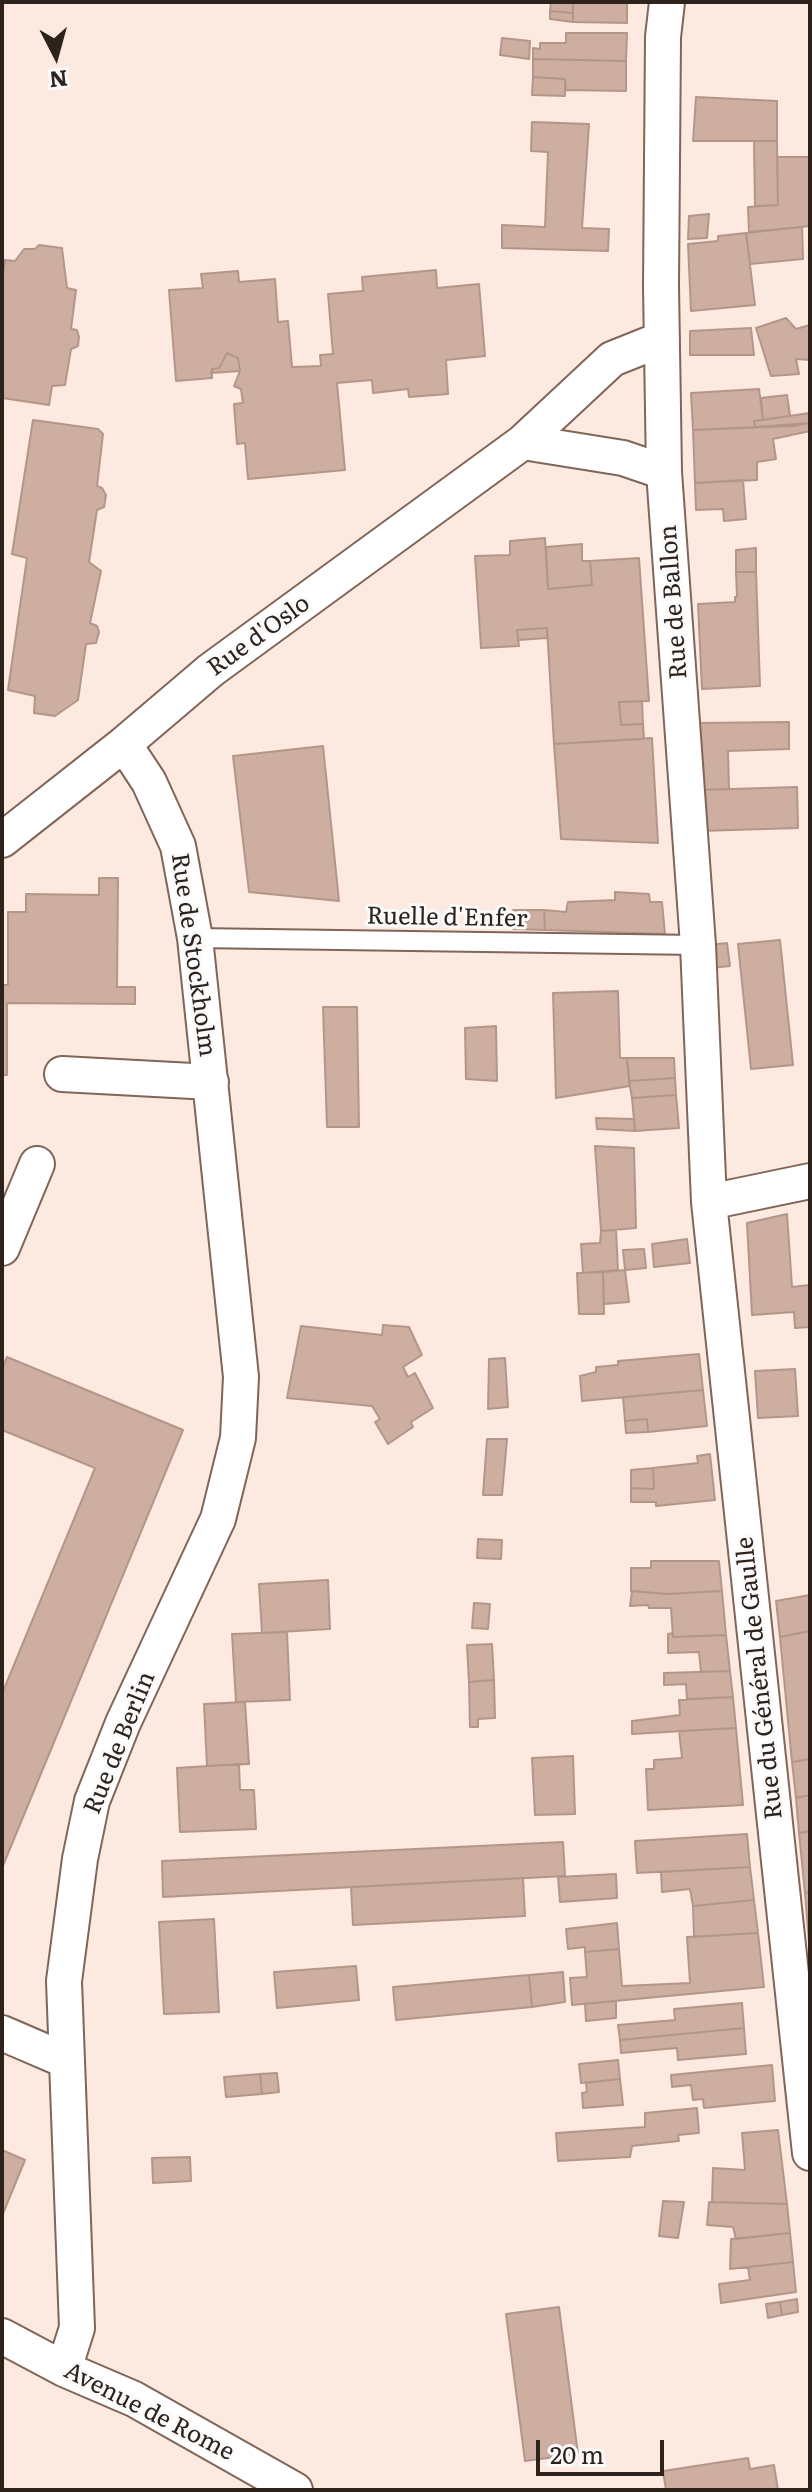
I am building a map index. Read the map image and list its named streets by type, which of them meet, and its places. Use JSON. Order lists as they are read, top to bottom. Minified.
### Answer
{"streets":{"street":["Rue de Ballon","Rue d'Oslo","Rue de Stockholm","Rue du Général de Gaulle","Rue de Berlin","Avenue de Rome"],"lane":["Ruelle d'Enfer"]},"crossings":[["Rue de Ballon","Rue d'Oslo"],["Rue de Ballon","Ruelle d'Enfer"],["Rue de Ballon","Rue du Général de Gaulle"],["Rue d'Oslo","Rue de Stockholm"],["Ruelle d'Enfer","Rue de Stockholm"],["Rue de Stockholm","Rue de Berlin"],["Rue de Berlin","Avenue de Rome"]],"scale_bar":"20 m","north":"bottom"}
